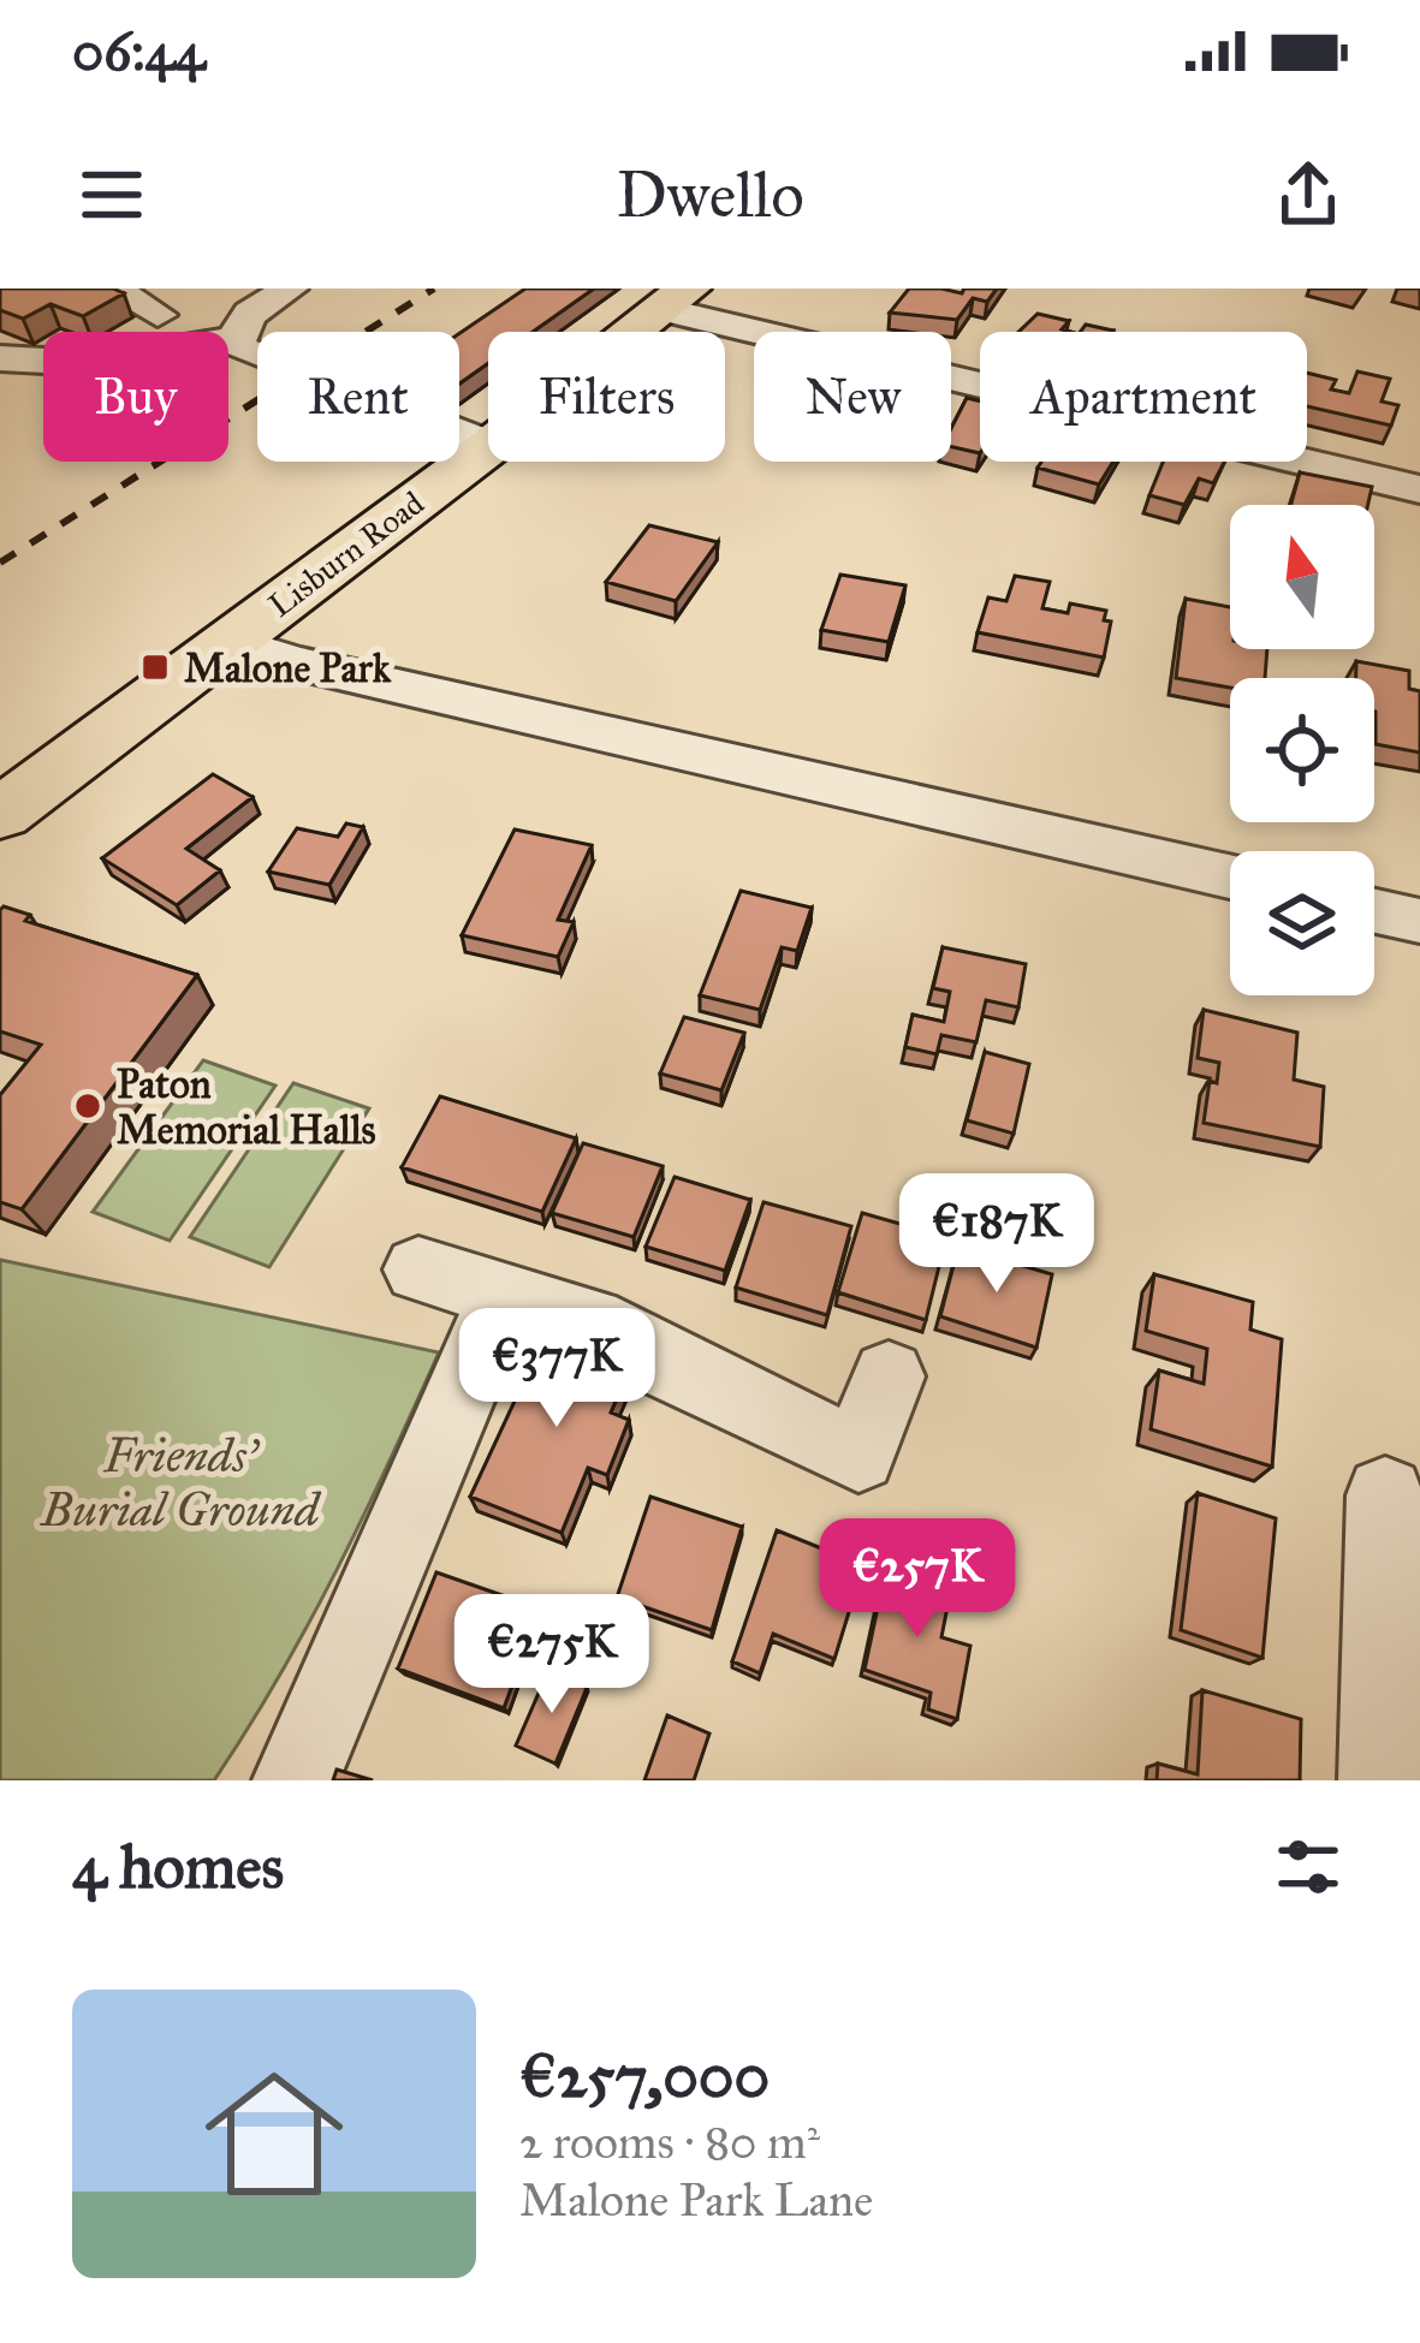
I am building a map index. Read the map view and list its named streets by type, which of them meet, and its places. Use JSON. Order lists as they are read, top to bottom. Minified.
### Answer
{"streets":{"main road":["Lisburn Road"]},"parks":["Friends' Burial Ground"],"places":{"transit":["Malone Park"],"other":["Paton Memorial Halls"]},"north":"top","page":{"status":"06:44","header":"Dwello","chip":["Buy","Rent","Filters","New","Apartment"],"price":["€187K","€377K","€257K","€275K"],"heading":"4 homes","list":[{"name":"€257,000","note":"2 rooms · 80 m² · Malone Park Lane"}]}}
